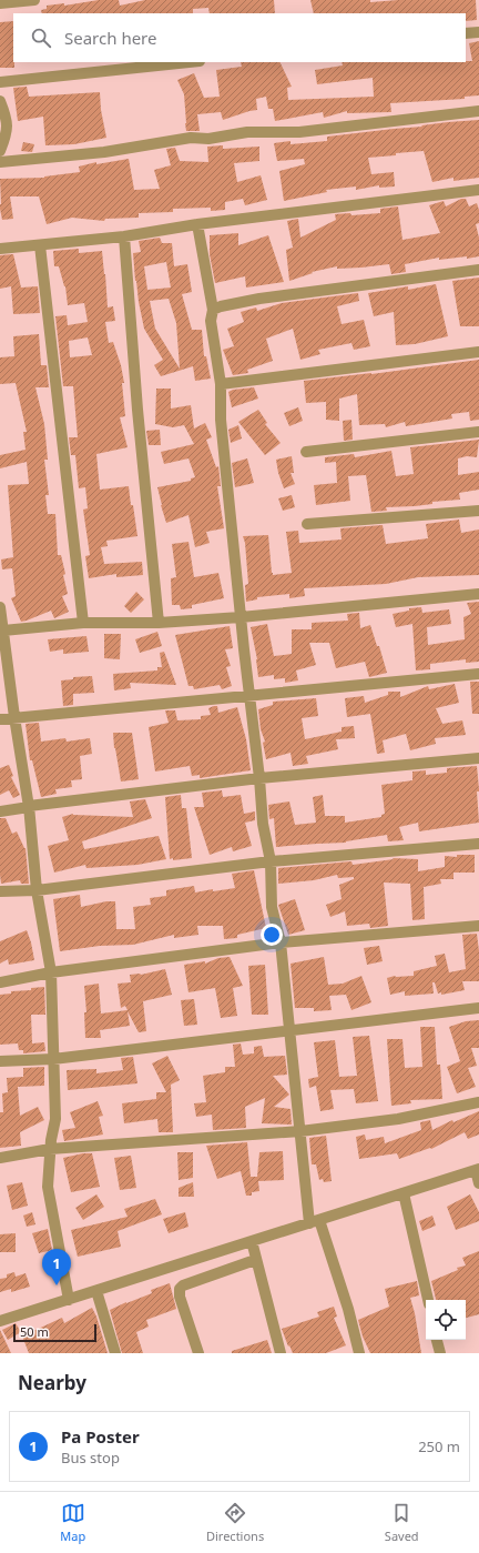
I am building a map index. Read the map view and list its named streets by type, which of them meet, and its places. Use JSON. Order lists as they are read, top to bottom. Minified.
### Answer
{"scale_bar":"50 m","page":{"search":"Search here","pins":"1","scale":"50 m","heading":"Nearby","list":[{"mark":"1","name":"Pa Poster","note":"Bus stop","value":"250 m"}],"nav":["Map","Directions","Saved"]}}
